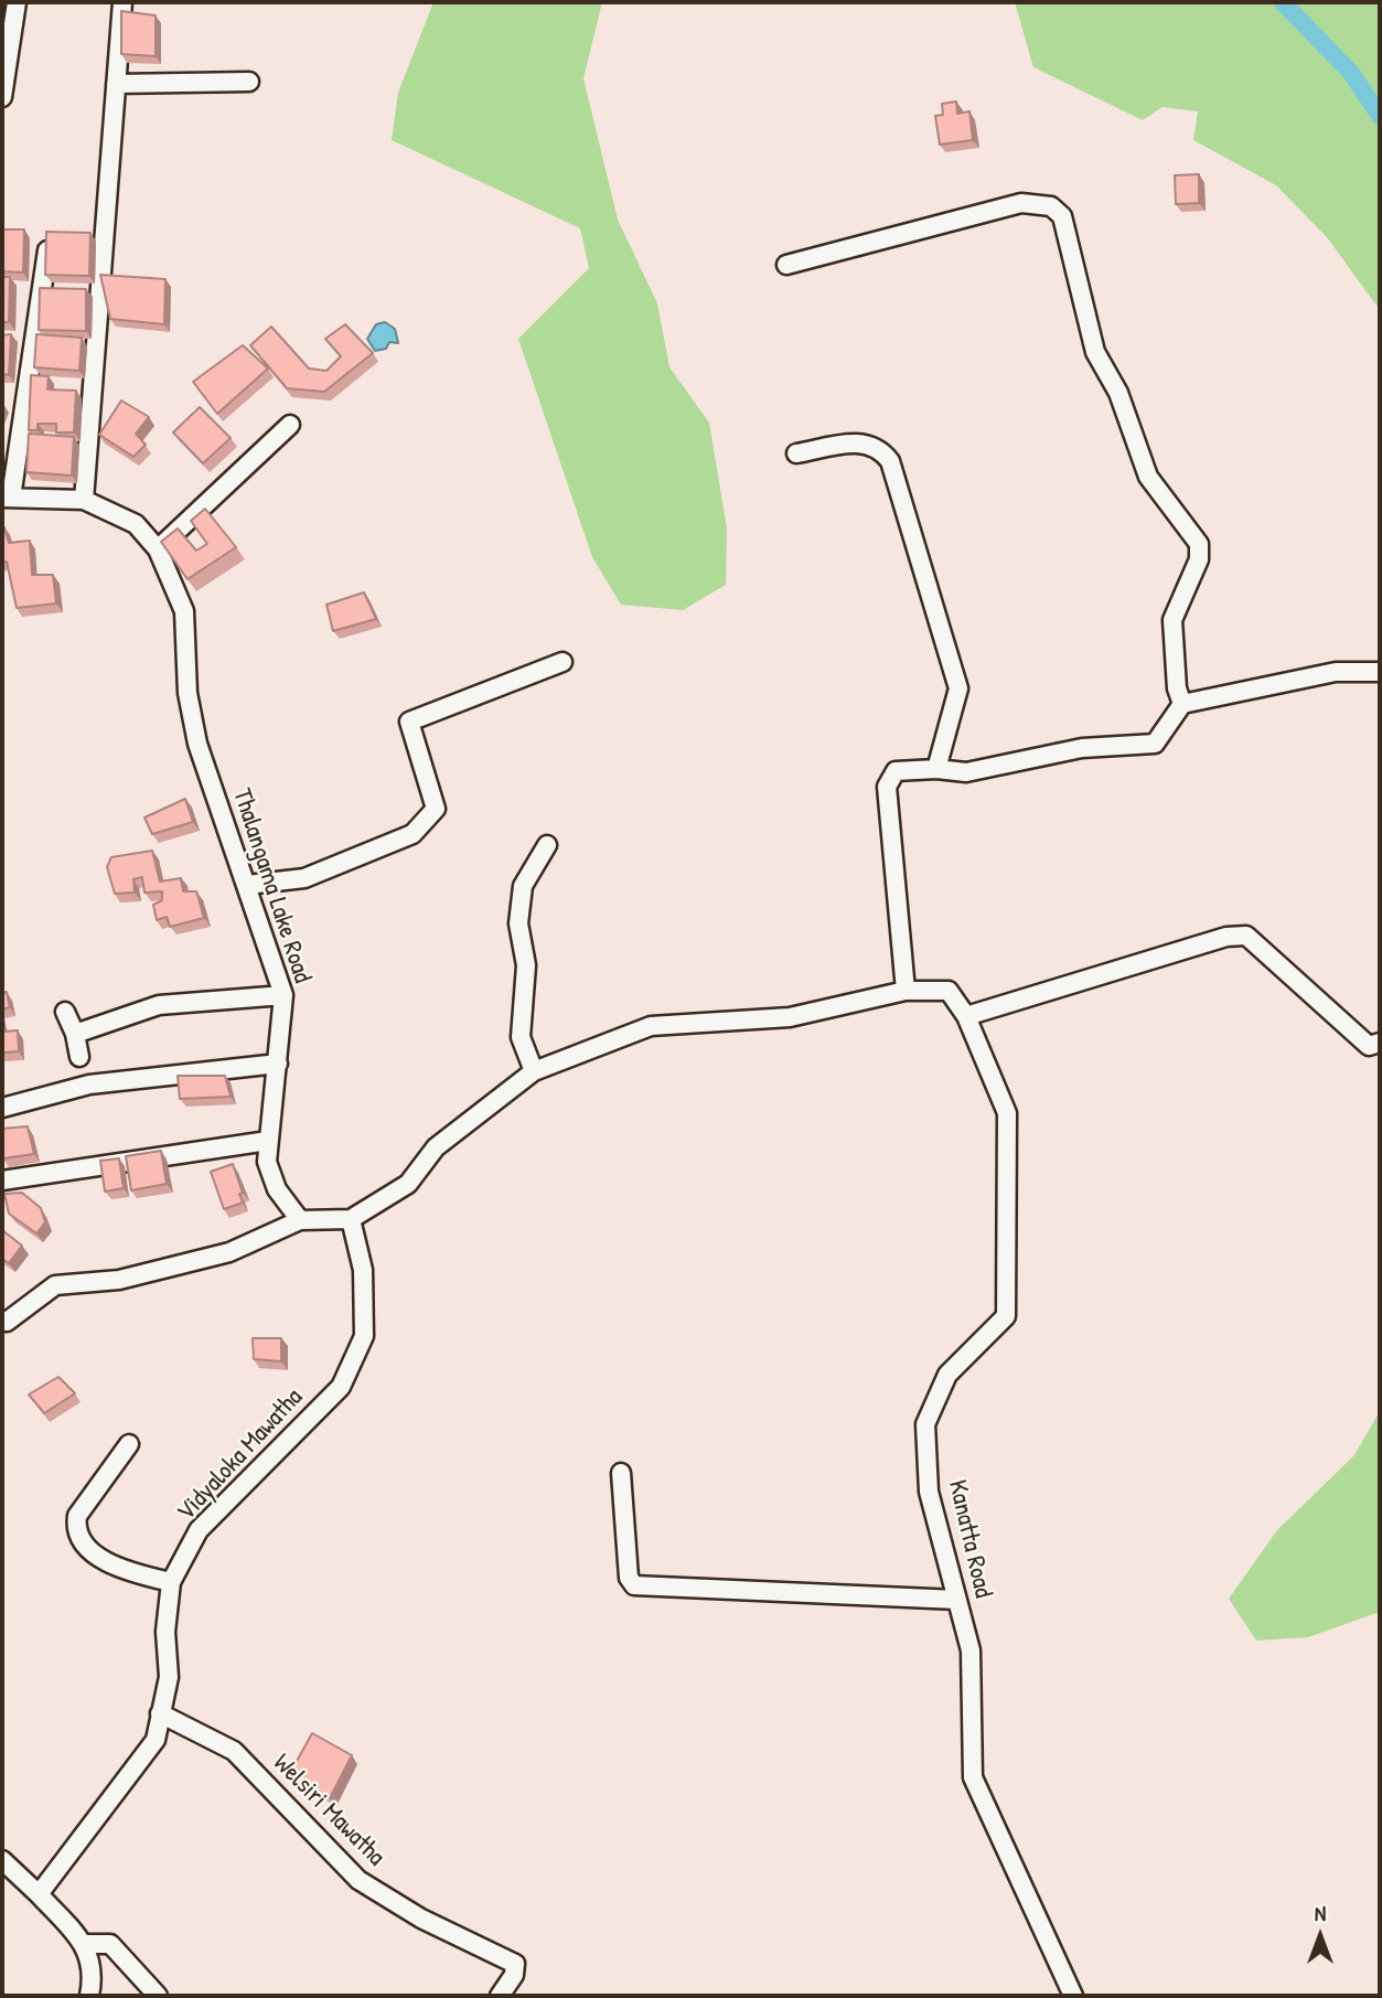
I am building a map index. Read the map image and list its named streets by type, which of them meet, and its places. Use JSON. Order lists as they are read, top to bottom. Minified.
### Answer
{"streets":{"street":["Thalangama Lake Road","Vidyaloka Mawatha","Kanatta Road","Welsiri Mawatha"]},"crossings":[["Vidyaloka Mawatha","Welsiri Mawatha"]],"north":"top"}
